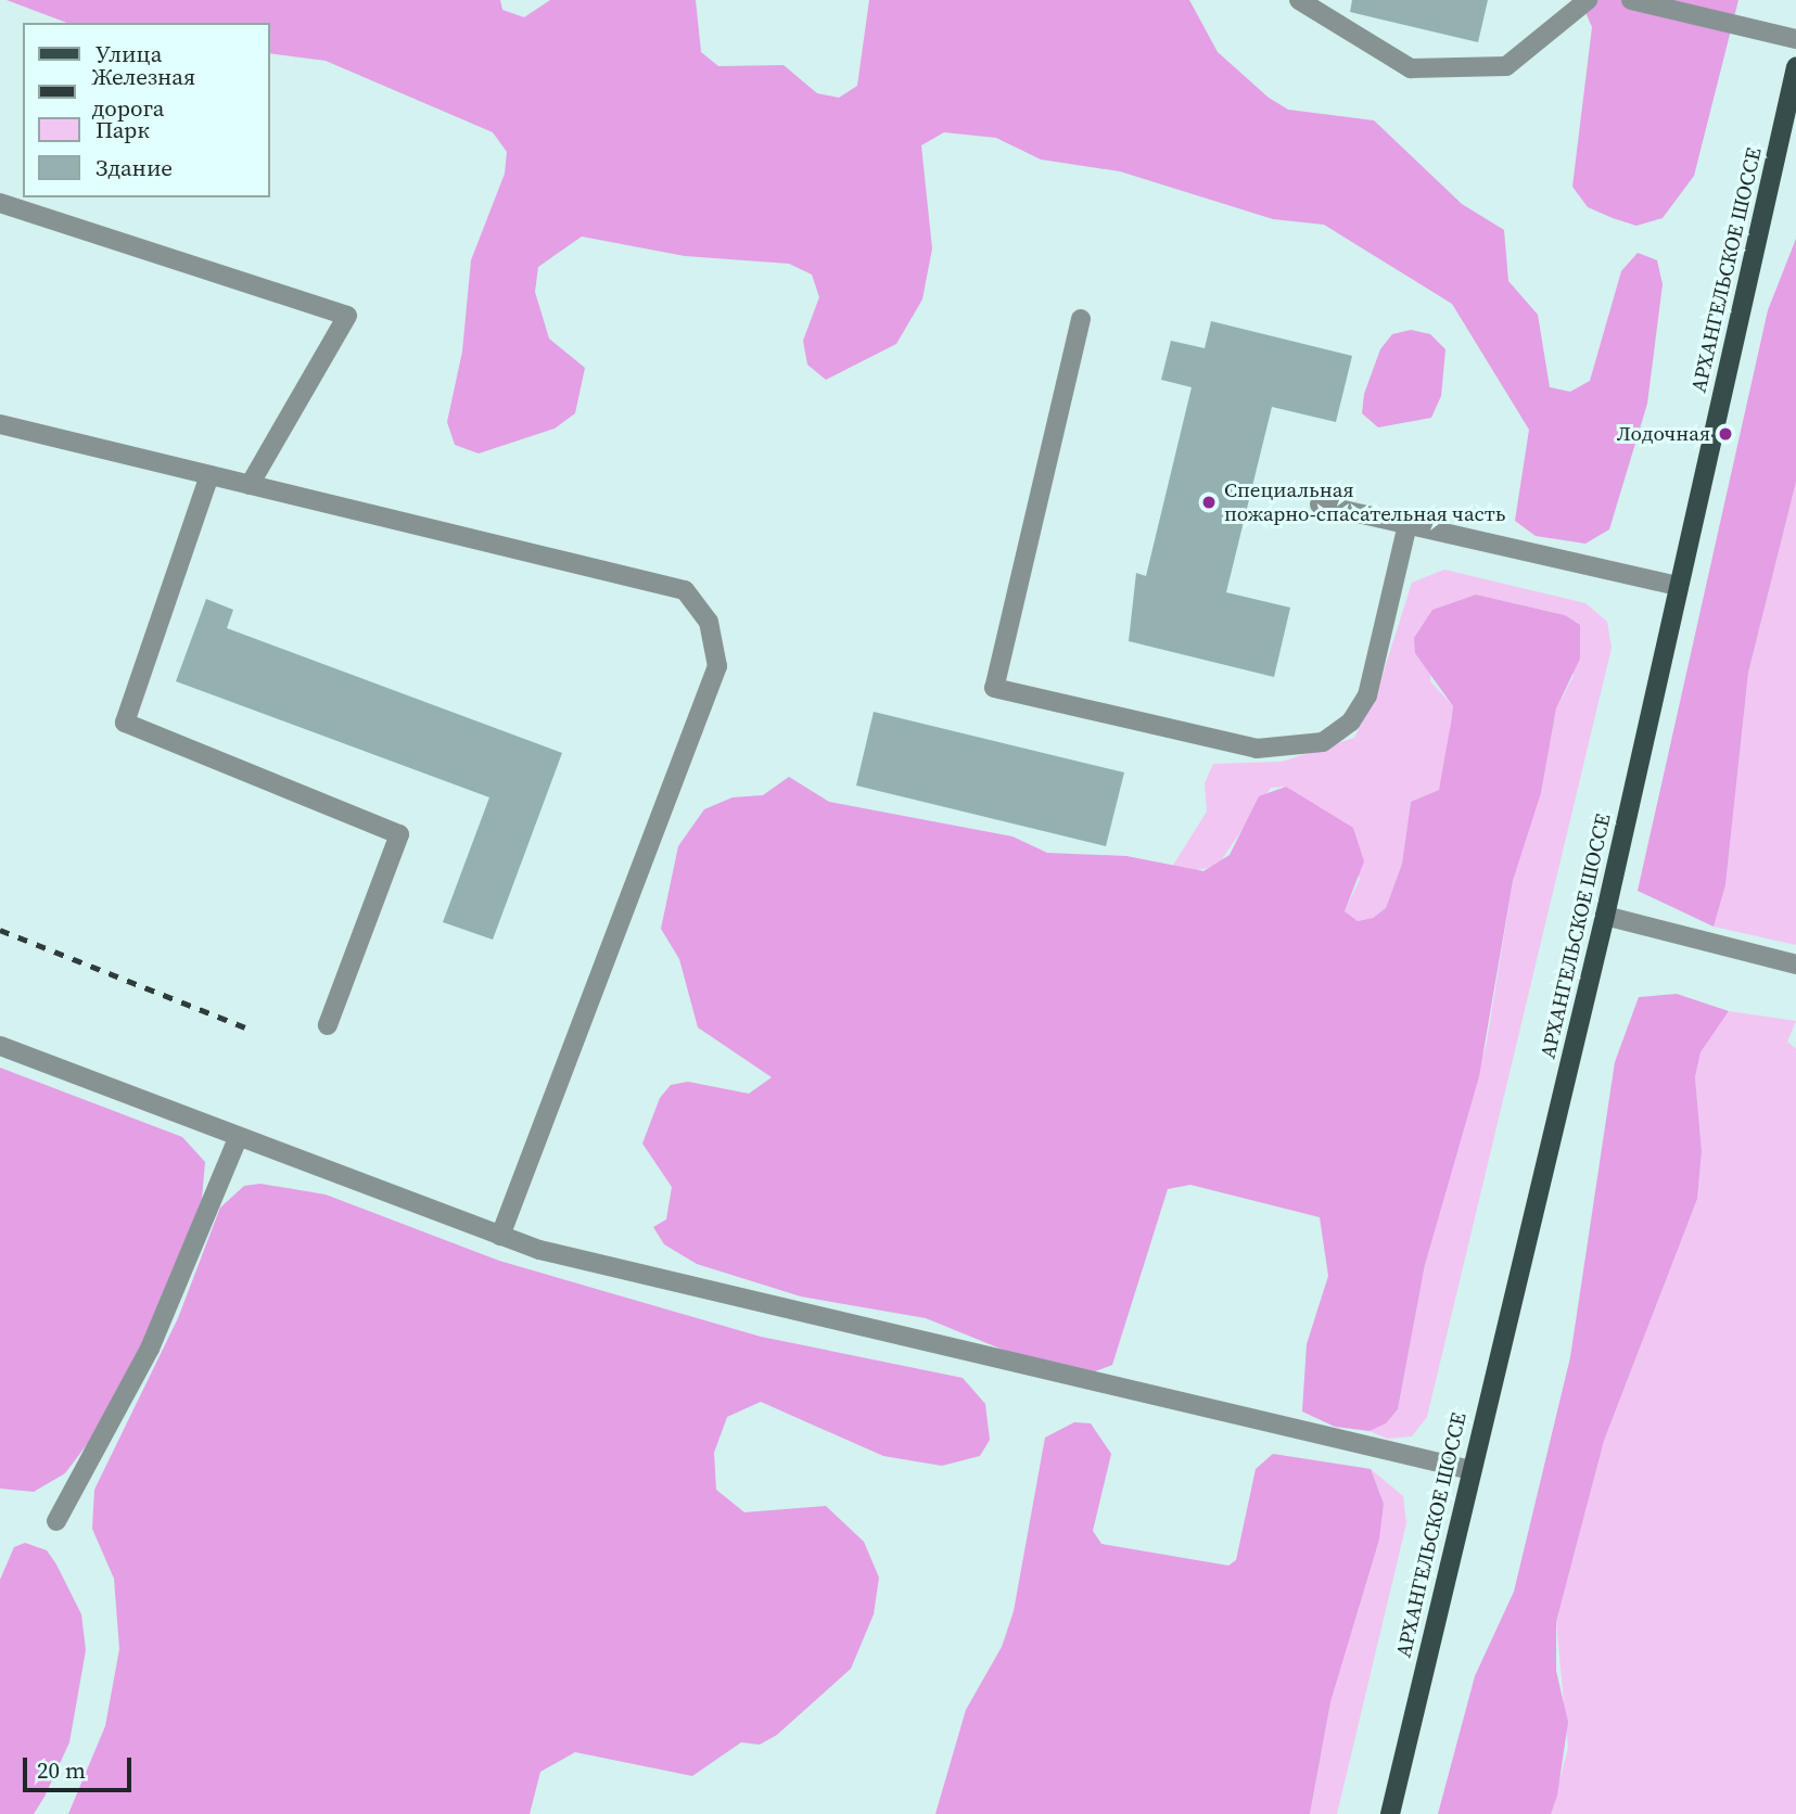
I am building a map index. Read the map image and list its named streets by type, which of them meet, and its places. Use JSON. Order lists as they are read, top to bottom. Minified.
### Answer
{"streets":{"main road":["АРХАНГЕЛЬСКОЕ ШОССЕ"]},"places":["Лодочная","Специальная пожарно-спасательная часть"],"legend":["Улица","Железная дорога","Парк","Здание"],"scale_bar":"20 m"}
